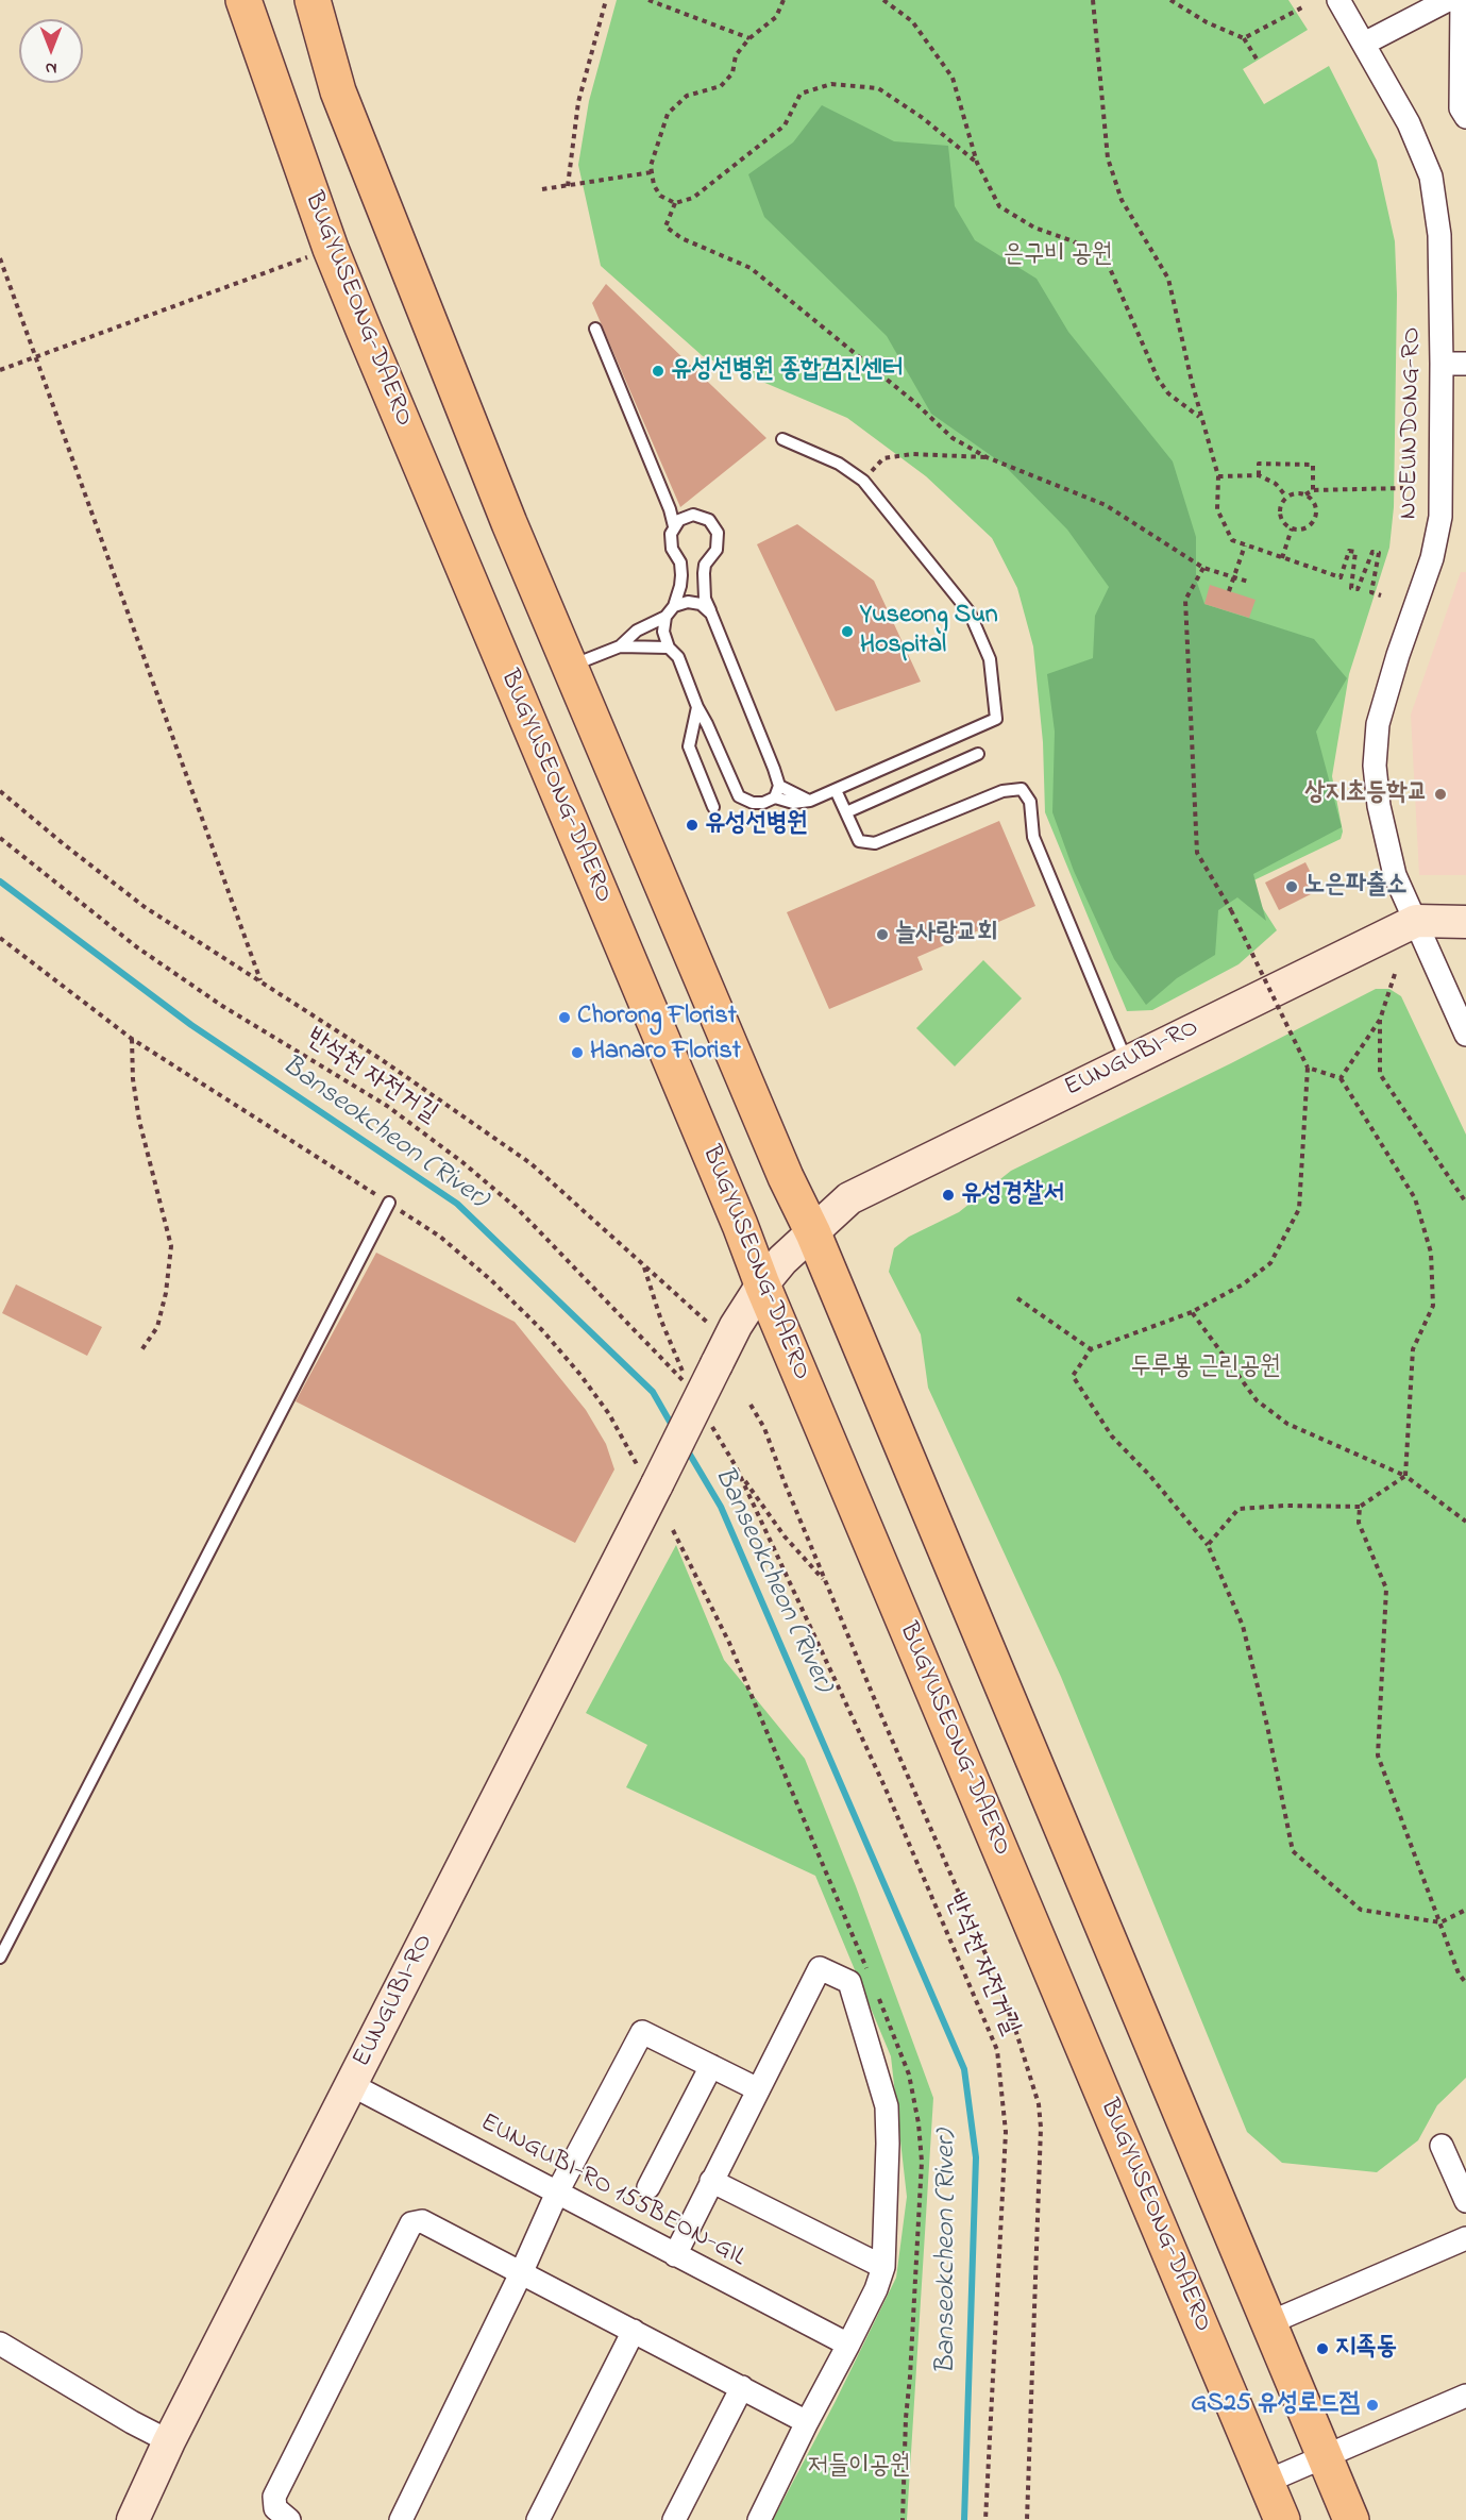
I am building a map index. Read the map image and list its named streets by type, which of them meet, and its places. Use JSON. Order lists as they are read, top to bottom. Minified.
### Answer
{"streets":{"main road":["BUGYUSEONG-DAERO"],"street":["NOEUNDONG-RO","EUNGUBI-RO","EUNGUBI-RO 155BEON-GIL"],"path":["반석천 자전거길"]},"crossings":[["BUGYUSEONG-DAERO","EUNGUBI-RO"],["NOEUNDONG-RO","EUNGUBI-RO"],["EUNGUBI-RO","EUNGUBI-RO 155BEON-GIL"]],"water":["Banseokcheon (River)"],"parks":["은구비 공원","두루봉 근린공원","저들이공원"],"places":["유성선병원 종합검진센터","Yuseong Sun Hospital","상지초등학교","유성선병원","노은파출소","늘사랑교회","Chorong Florist","Hanaro Florist","유성경찰서","지족동","GS25 유성로드점"],"north":"bottom"}
